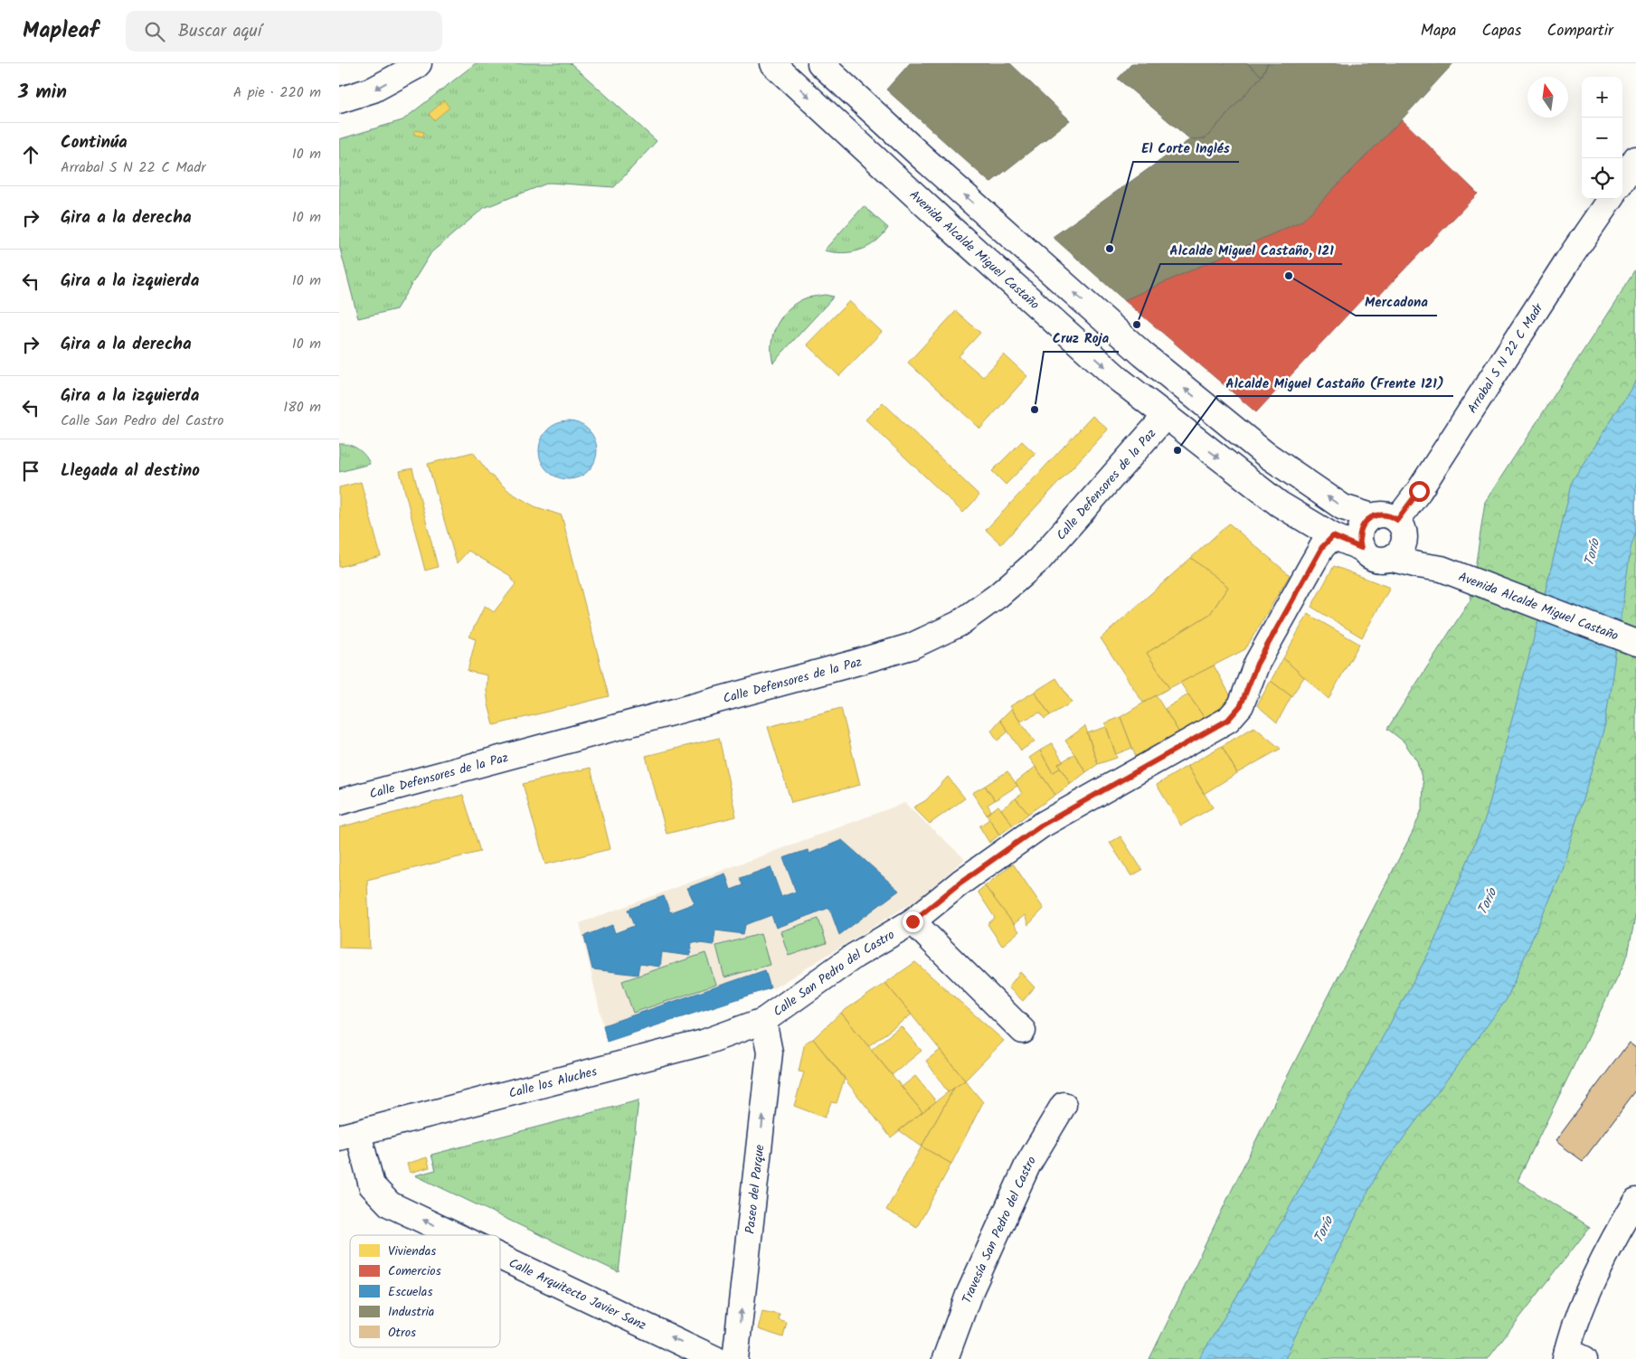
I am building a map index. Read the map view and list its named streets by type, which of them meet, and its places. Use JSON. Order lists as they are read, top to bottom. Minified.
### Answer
{"streets":{"street":["Avenida Alcalde Miguel Castaño","Arrabal S N 22 C Madr","Calle Defensores de la Paz","Calle San Pedro del Castro","Calle los Aluches","Paseo del Parque","Travesía San Pedro del Castro","Calle Arquitecto Javier Sanz"]},"crossings":[["Avenida Alcalde Miguel Castaño","Arrabal S N 22 C Madr"],["Avenida Alcalde Miguel Castaño","Calle Defensores de la Paz"],["Avenida Alcalde Miguel Castaño","Calle San Pedro del Castro"],["Calle San Pedro del Castro","Calle los Aluches"],["Calle San Pedro del Castro","Paseo del Parque"],["Calle los Aluches","Paseo del Parque"],["Calle los Aluches","Calle Arquitecto Javier Sanz"]],"one_way":["Paseo del Parque","Calle Arquitecto Javier Sanz"],"water":["Torío"],"places":["El Corte Inglés","Mercadona","Alcalde Miguel Castaño, 121","Cruz Roja","Alcalde Miguel Castaño (Frente 121)"],"legend":["Viviendas","Comercios","Escuelas","Industria","Otros"],"north":"top","page":{"header":"Mapleaf","search":"Buscar aquí","nav":["Mapa","Capas","Compartir"],"heading":["3 min","A pie · 220 m"],"map_buttons":["+","−"],"list":[["Continúa","Arrabal S N 22 C Madr","10 m"],["Gira a la derecha","10 m"],["Gira a la izquierda","10 m"],["Gira a la derecha","10 m"],["Gira a la izquierda","Calle San Pedro del Castro","180 m"],"Llegada al destino"]}}
